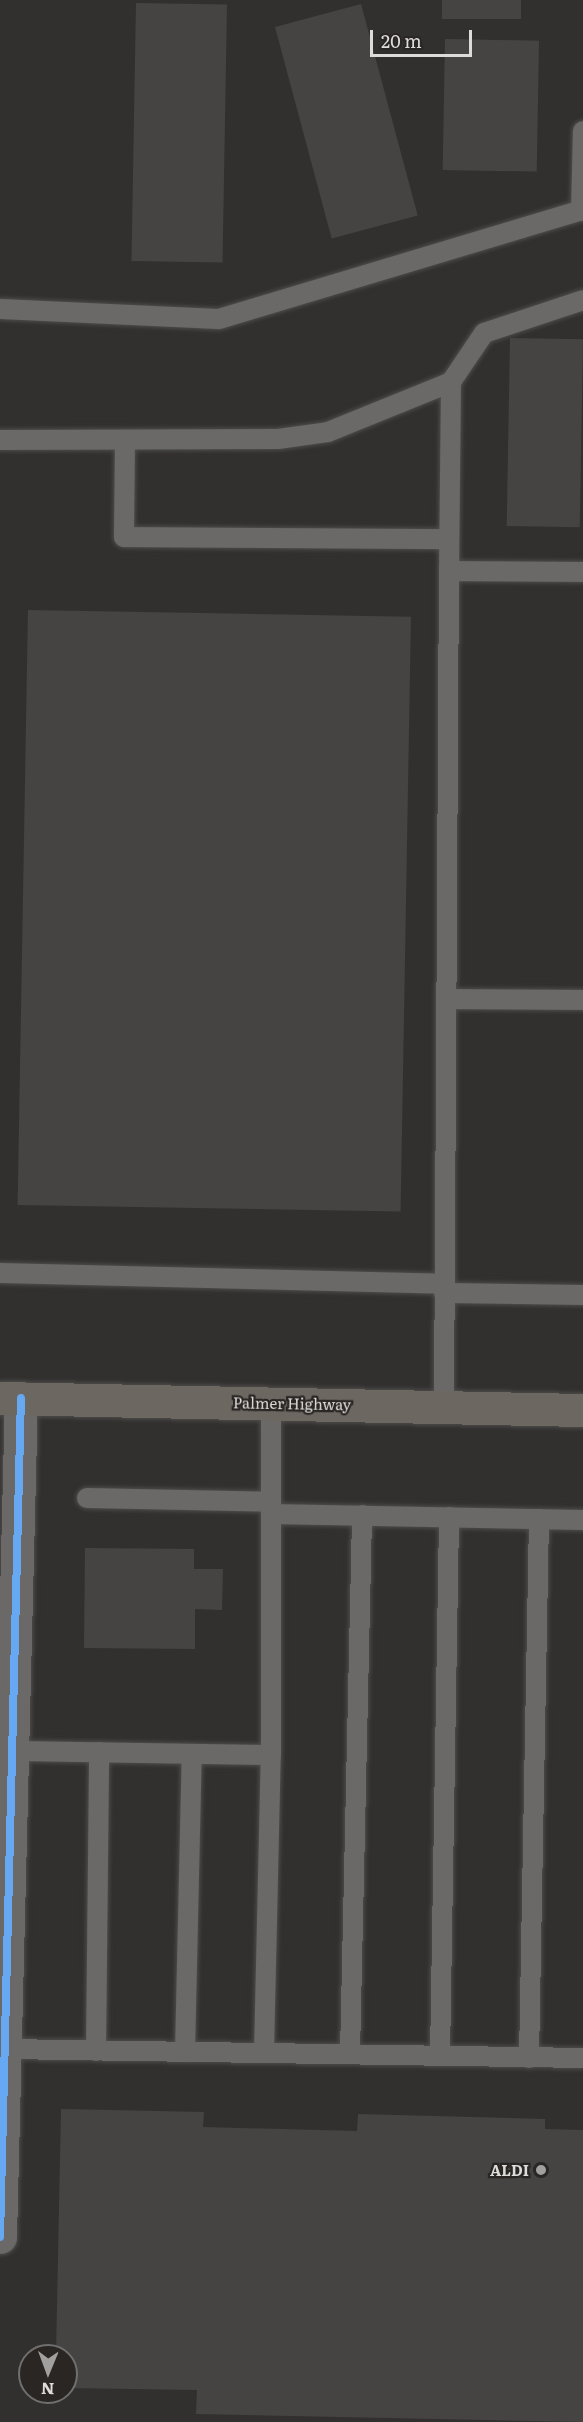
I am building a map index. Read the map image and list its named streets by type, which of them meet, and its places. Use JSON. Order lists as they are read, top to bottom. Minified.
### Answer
{"streets":{"main road":["Palmer Highway"]},"places":["ALDI"],"scale_bar":"20 m","north":"bottom"}
